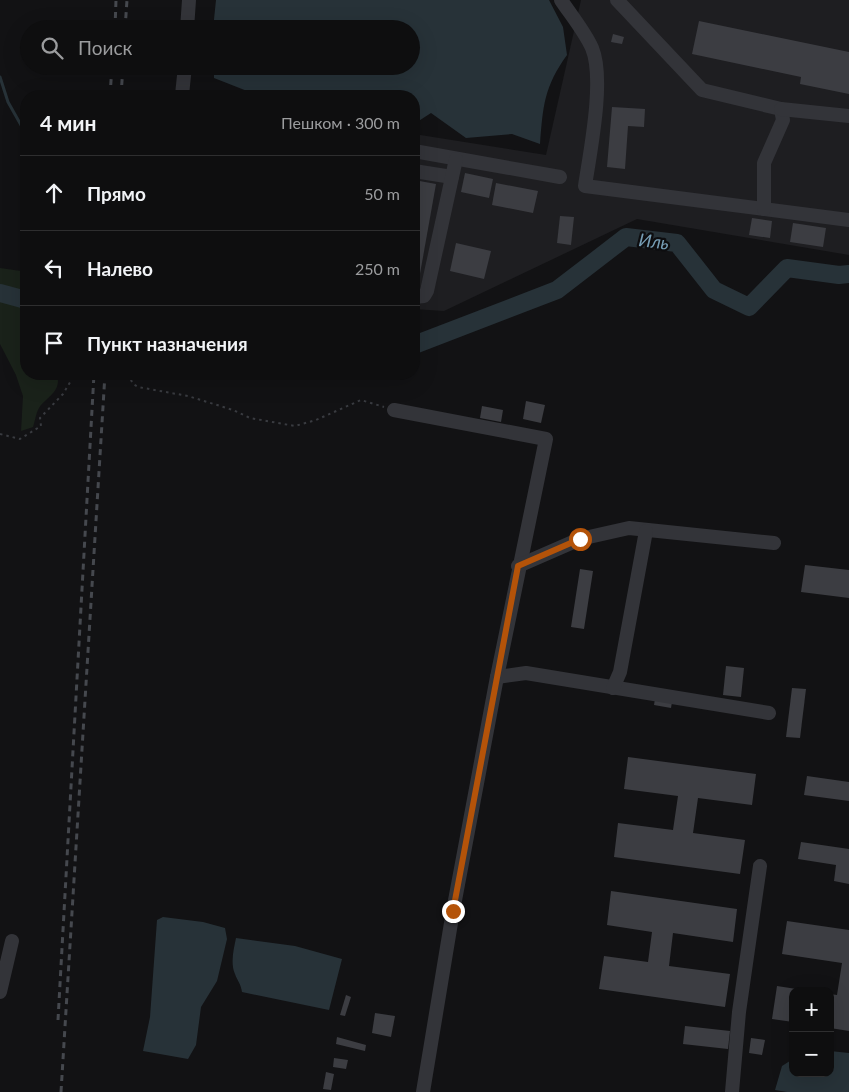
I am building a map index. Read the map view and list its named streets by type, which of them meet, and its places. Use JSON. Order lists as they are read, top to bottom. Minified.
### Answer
{"water":["Иль"],"page":{"search":"Поиск","heading":["4 мин","Пешком · 300 m"],"list":[["Прямо","50 m"],["Налево","250 m"],"Пункт назначения"],"map_buttons":["+","−"]}}
